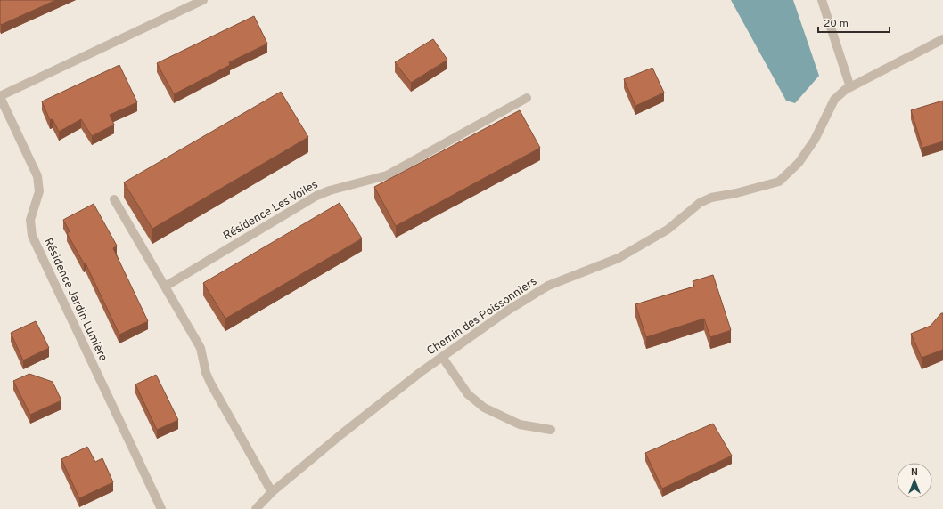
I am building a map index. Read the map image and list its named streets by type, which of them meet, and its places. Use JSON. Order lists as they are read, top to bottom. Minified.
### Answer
{"streets":{"street":["Résidence Les Voiles","Résidence Jardin Lumière","Chemin des Poissonniers"]},"scale_bar":"20 m","north":"top"}
